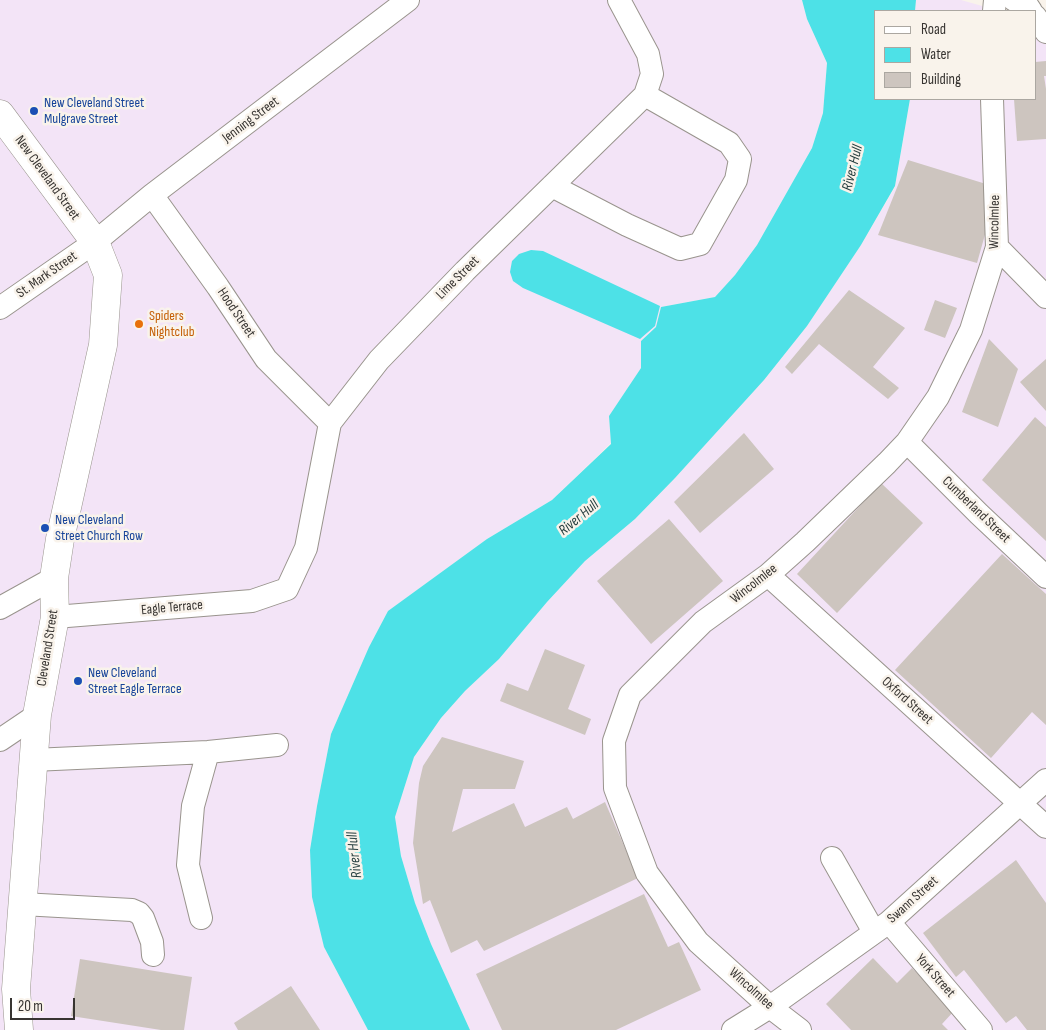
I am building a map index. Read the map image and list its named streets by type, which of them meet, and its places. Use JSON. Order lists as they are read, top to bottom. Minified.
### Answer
{"streets":{"main road":["New Cleveland Street","Cleveland Street"],"street":["Jenning Street","Wincolmlee","St. Mark Street","Lime Street","Hood Street","Cumberland Street","Eagle Terrace","Oxford Street","Swann Street","York Street"]},"crossings":[["Jenning Street","New Cleveland Street"],["Jenning Street","St. Mark Street"],["Jenning Street","Hood Street"],["Jenning Street","Cleveland Street"],["New Cleveland Street","St. Mark Street"],["New Cleveland Street","Cleveland Street"],["Wincolmlee","Cumberland Street"],["Wincolmlee","Oxford Street"],["Wincolmlee","Swann Street"],["St. Mark Street","Cleveland Street"],["Lime Street","Hood Street"],["Lime Street","Eagle Terrace"],["Eagle Terrace","Cleveland Street"],["Oxford Street","Swann Street"],["Swann Street","York Street"]],"water":["River Hull"],"places":["New Cleveland Street Mulgrave Street","Spiders Nightclub","New Cleveland Street Church Row","New Cleveland Street Eagle Terrace"],"legend":["Road","Water","Building"],"scale_bar":"20 m"}
